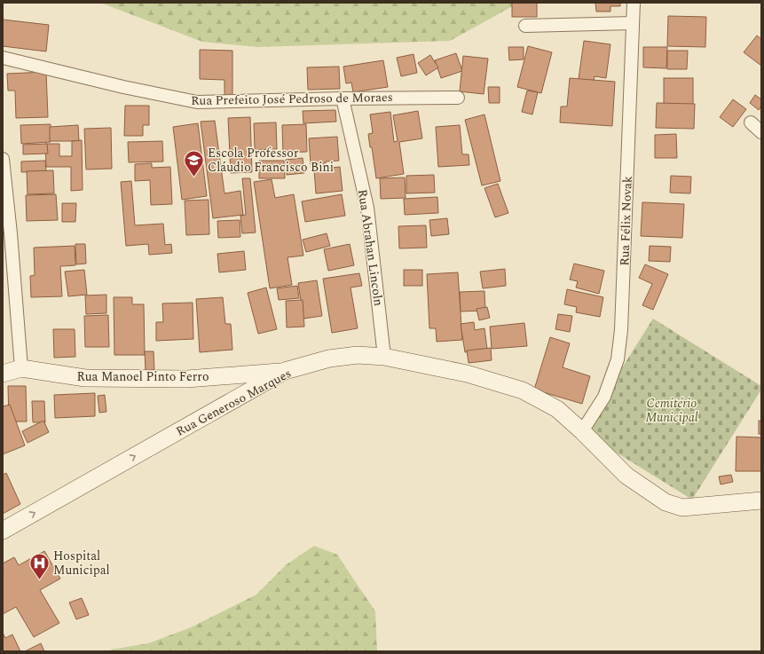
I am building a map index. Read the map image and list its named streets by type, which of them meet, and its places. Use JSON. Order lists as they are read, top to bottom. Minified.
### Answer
{"streets":{"street":["Rua Prefeito José Pedroso de Moraes","Rua Félix Novak","Rua Abrahan Lincoln","Rua Manoel Pinto Ferro","Rua Generoso Marques"]},"crossings":[["Rua Prefeito José Pedroso de Moraes","Rua Abrahan Lincoln"],["Rua Félix Novak","Rua Generoso Marques"],["Rua Abrahan Lincoln","Rua Generoso Marques"],["Rua Manoel Pinto Ferro","Rua Generoso Marques"]],"one_way":["Rua Generoso Marques"],"parks":["Cemitério Municipal"],"places":{"school or university":["Escola Professor Cláudio Francisco Bini"],"hospital":["Hospital Municipal"]}}
